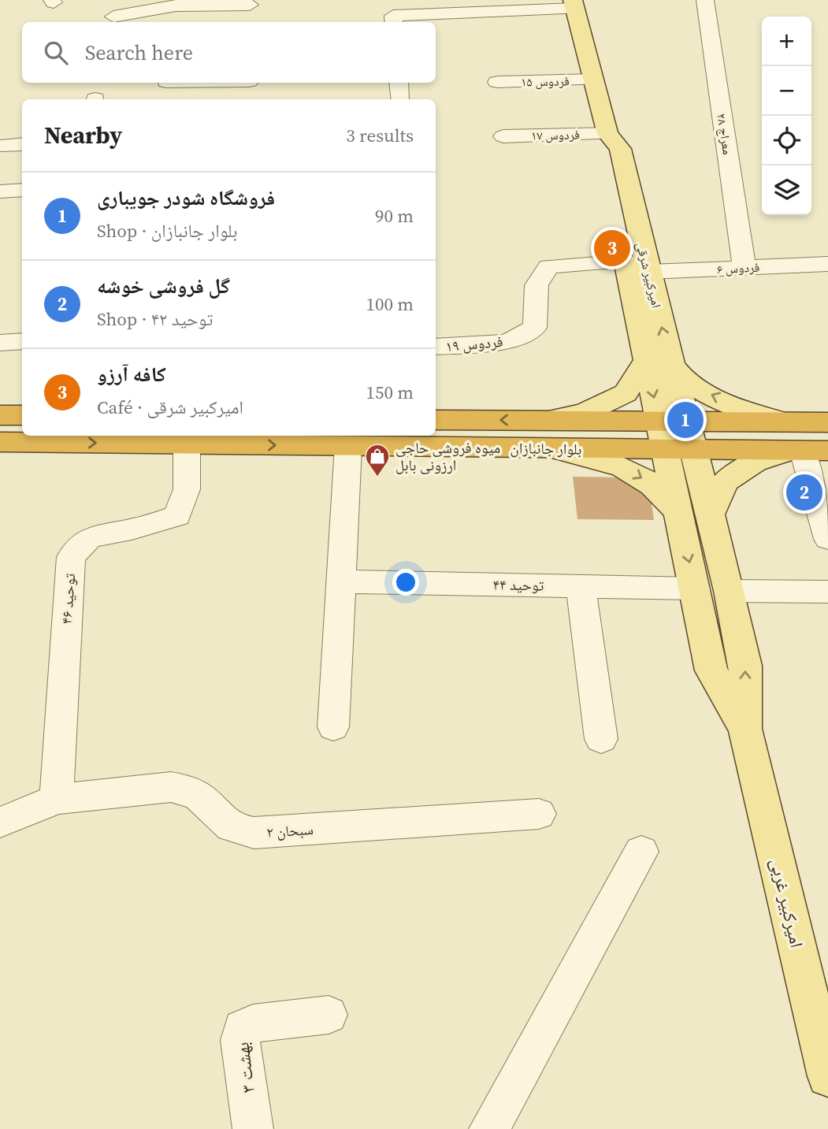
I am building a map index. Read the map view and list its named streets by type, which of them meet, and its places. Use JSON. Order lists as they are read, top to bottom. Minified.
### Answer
{"streets":{"highway":["بلوار جانبازان"],"main road":["امیرکبیر شرقی","امیرکبیر غربی"],"street":["فردوس ۱۵","معراج ۲۸","فردوس ۱۷","فردوس ۶","فردوس ۱۹","توحید ۴۴","توحید ۴۶","سبحان ۲","بهشت ۳"]},"crossings":[["فردوس ۱۵","امیرکبیر شرقی"],["معراج ۲۸","فردوس ۶"],["فردوس ۱۷","امیرکبیر شرقی"],["فردوس ۶","امیرکبیر شرقی"],["امیرکبیر شرقی","فردوس ۱۹"],["امیرکبیر شرقی","بلوار جانبازان"],["امیرکبیر شرقی","امیرکبیر غربی"],["بلوار جانبازان","توحید ۴۶"],["بلوار جانبازان","امیرکبیر غربی"],["توحید ۴۴","امیرکبیر غربی"],["توحید ۴۶","سبحان ۲"]],"places":{"shop":["میوه فروشی حاجی ارزونی بابل"]},"page":{"map_buttons":["+","−"],"search":"Search here","heading":["Nearby","3 results"],"list":[{"mark":"1","name":"فروشگاه شودر جویباری","note":"Shop · بلوار جانبازان","value":"90 m"},{"mark":"2","name":"گل فروشی خوشه","note":"Shop · توحید ۴۲","value":"100 m"},{"mark":"3","name":"کافه آرزو","note":"Café · امیرکبیر شرقی","value":"150 m"}],"pins":["3","1","2"]}}
